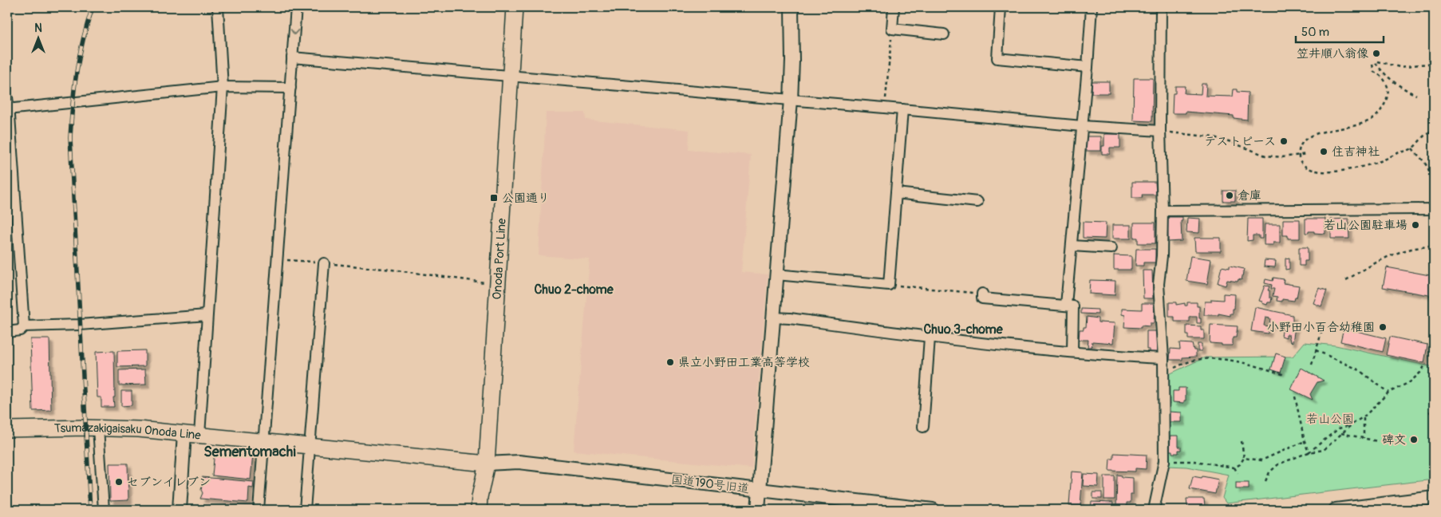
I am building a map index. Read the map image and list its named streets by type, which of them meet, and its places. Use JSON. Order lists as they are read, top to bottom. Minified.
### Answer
{"streets":{"main road":["Onoda Port Line","Tsumazakigaisaku Onoda Line"],"street":["国道190号旧道"]},"crossings":[["Onoda Port Line","Tsumazakigaisaku Onoda Line"],["Onoda Port Line","国道190号旧道"],["Tsumazakigaisaku Onoda Line","国道190号旧道"]],"districts":["Chuo 2-chome","Chuo 3-chome","Sementomachi"],"parks":["若山公園"],"places":{"other":["笠井順八翁像","テストピース","住吉神社","倉庫","若山公園駐車場","小野田小百合幼稚園","県立小野田工業高等学校","碑文","セブンイレブン"],"transit":["公園通り"]},"scale_bar":"50 m","north":"top"}
